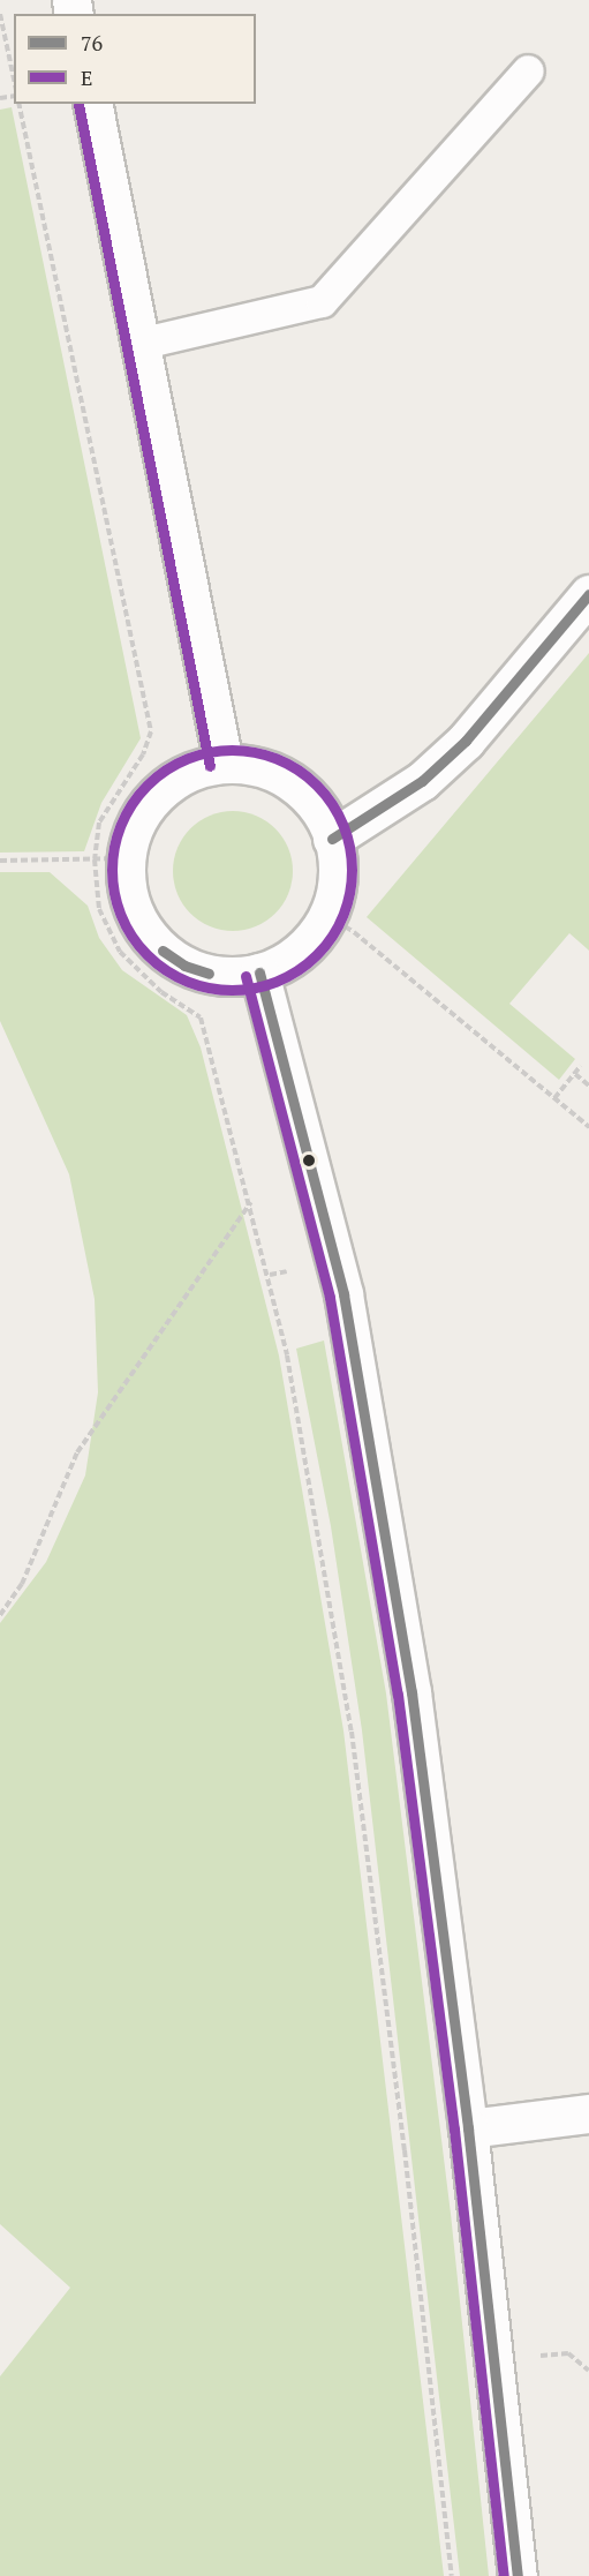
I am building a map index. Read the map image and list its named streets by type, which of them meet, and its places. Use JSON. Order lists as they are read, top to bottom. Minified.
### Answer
{"lines":["transit line E","transit line 76"],"legend":["76","E"]}
